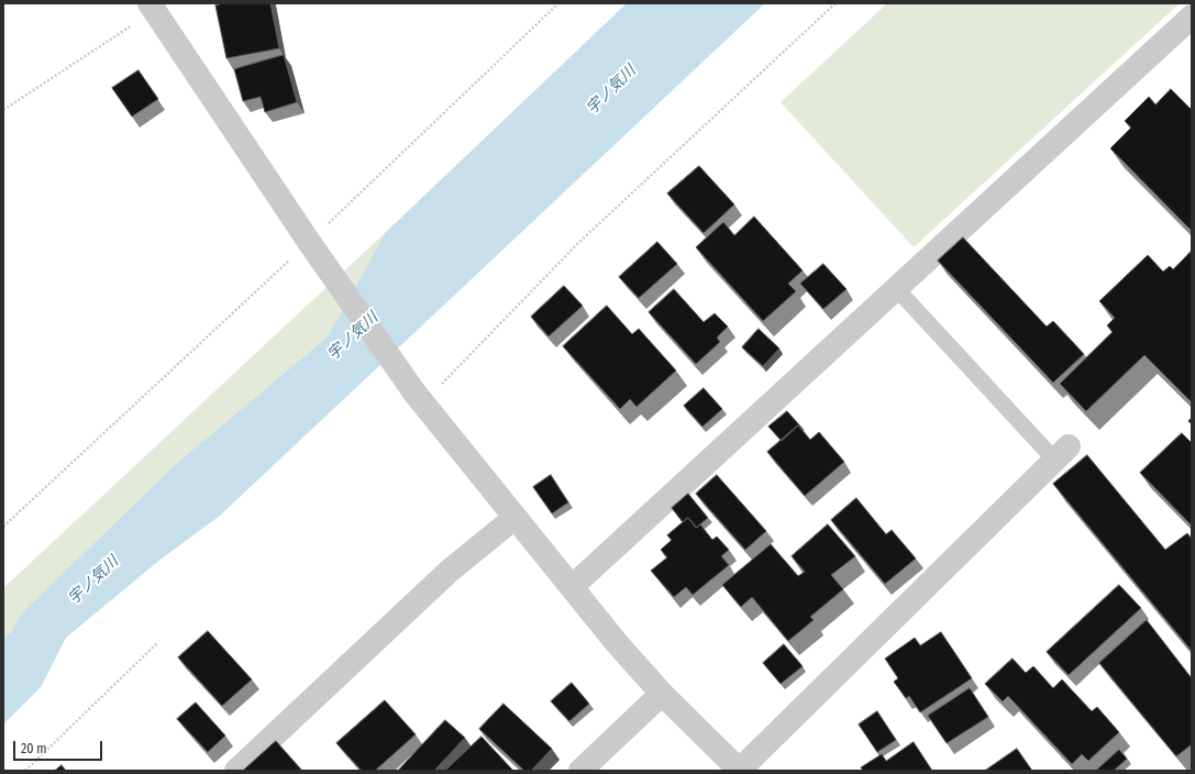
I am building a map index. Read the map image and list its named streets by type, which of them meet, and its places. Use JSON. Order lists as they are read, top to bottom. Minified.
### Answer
{"water":["宇ノ気川"],"scale_bar":"20 m"}
